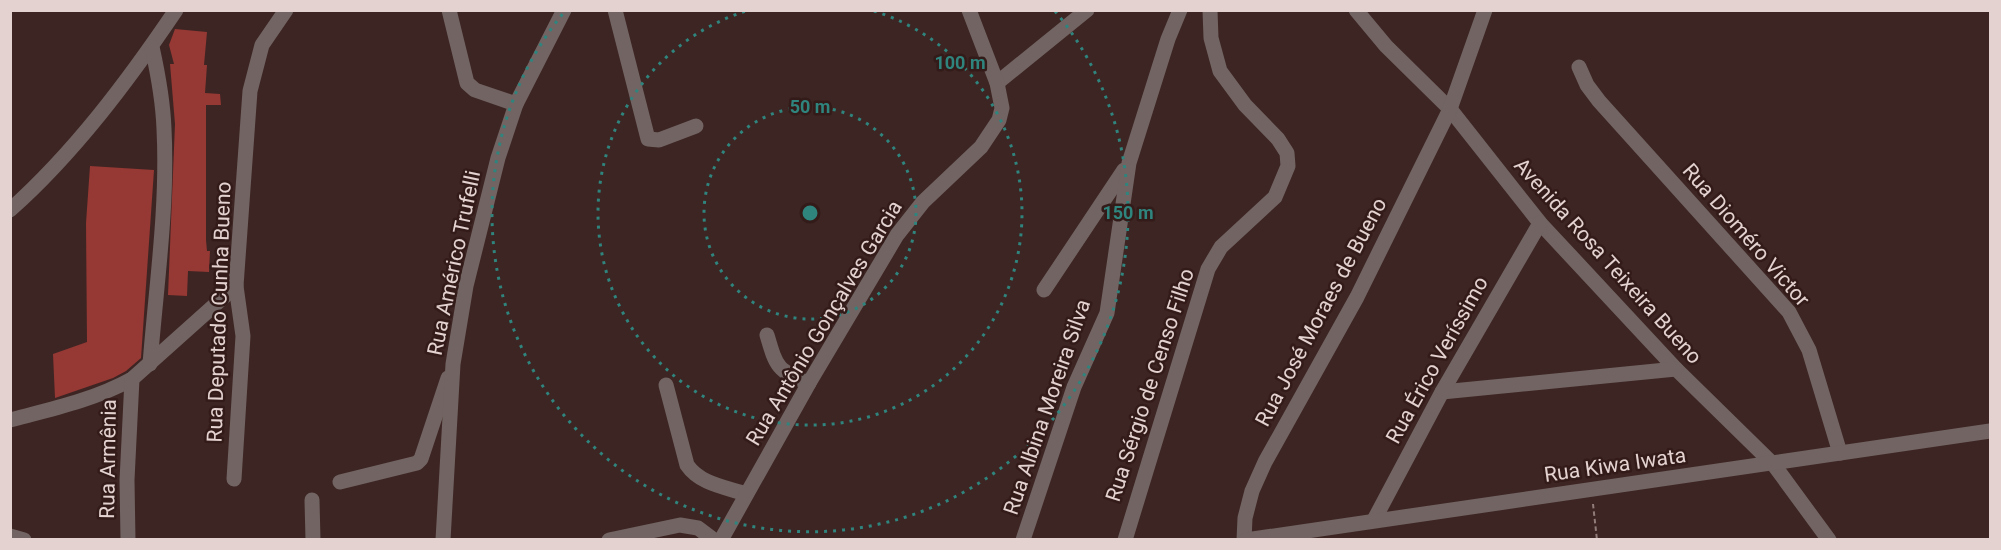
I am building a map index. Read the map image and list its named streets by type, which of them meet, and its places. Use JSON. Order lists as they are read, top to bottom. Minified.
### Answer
{"streets":{"street":["Rua Dioméro Victor","Avenida Rosa Teixeira Bueno","Rua Américo Trufelli","Rua Deputado Cunha Bueno","Rua José Moraes de Bueno","Rua Antônio Gonçalves Garcia","Rua Érico Veríssimo","Rua Sérgio de Censo Filho","Rua Albina Moreira Silva","Rua Armênia","Rua Kiwa Iwata"]},"crossings":[["Rua Dioméro Victor","Rua Kiwa Iwata"],["Avenida Rosa Teixeira Bueno","Rua José Moraes de Bueno"],["Avenida Rosa Teixeira Bueno","Rua Érico Veríssimo"],["Avenida Rosa Teixeira Bueno","Rua Kiwa Iwata"],["Rua José Moraes de Bueno","Rua Kiwa Iwata"],["Rua Érico Veríssimo","Rua Kiwa Iwata"]],"rings":["100 m","50 m","150 m"]}
